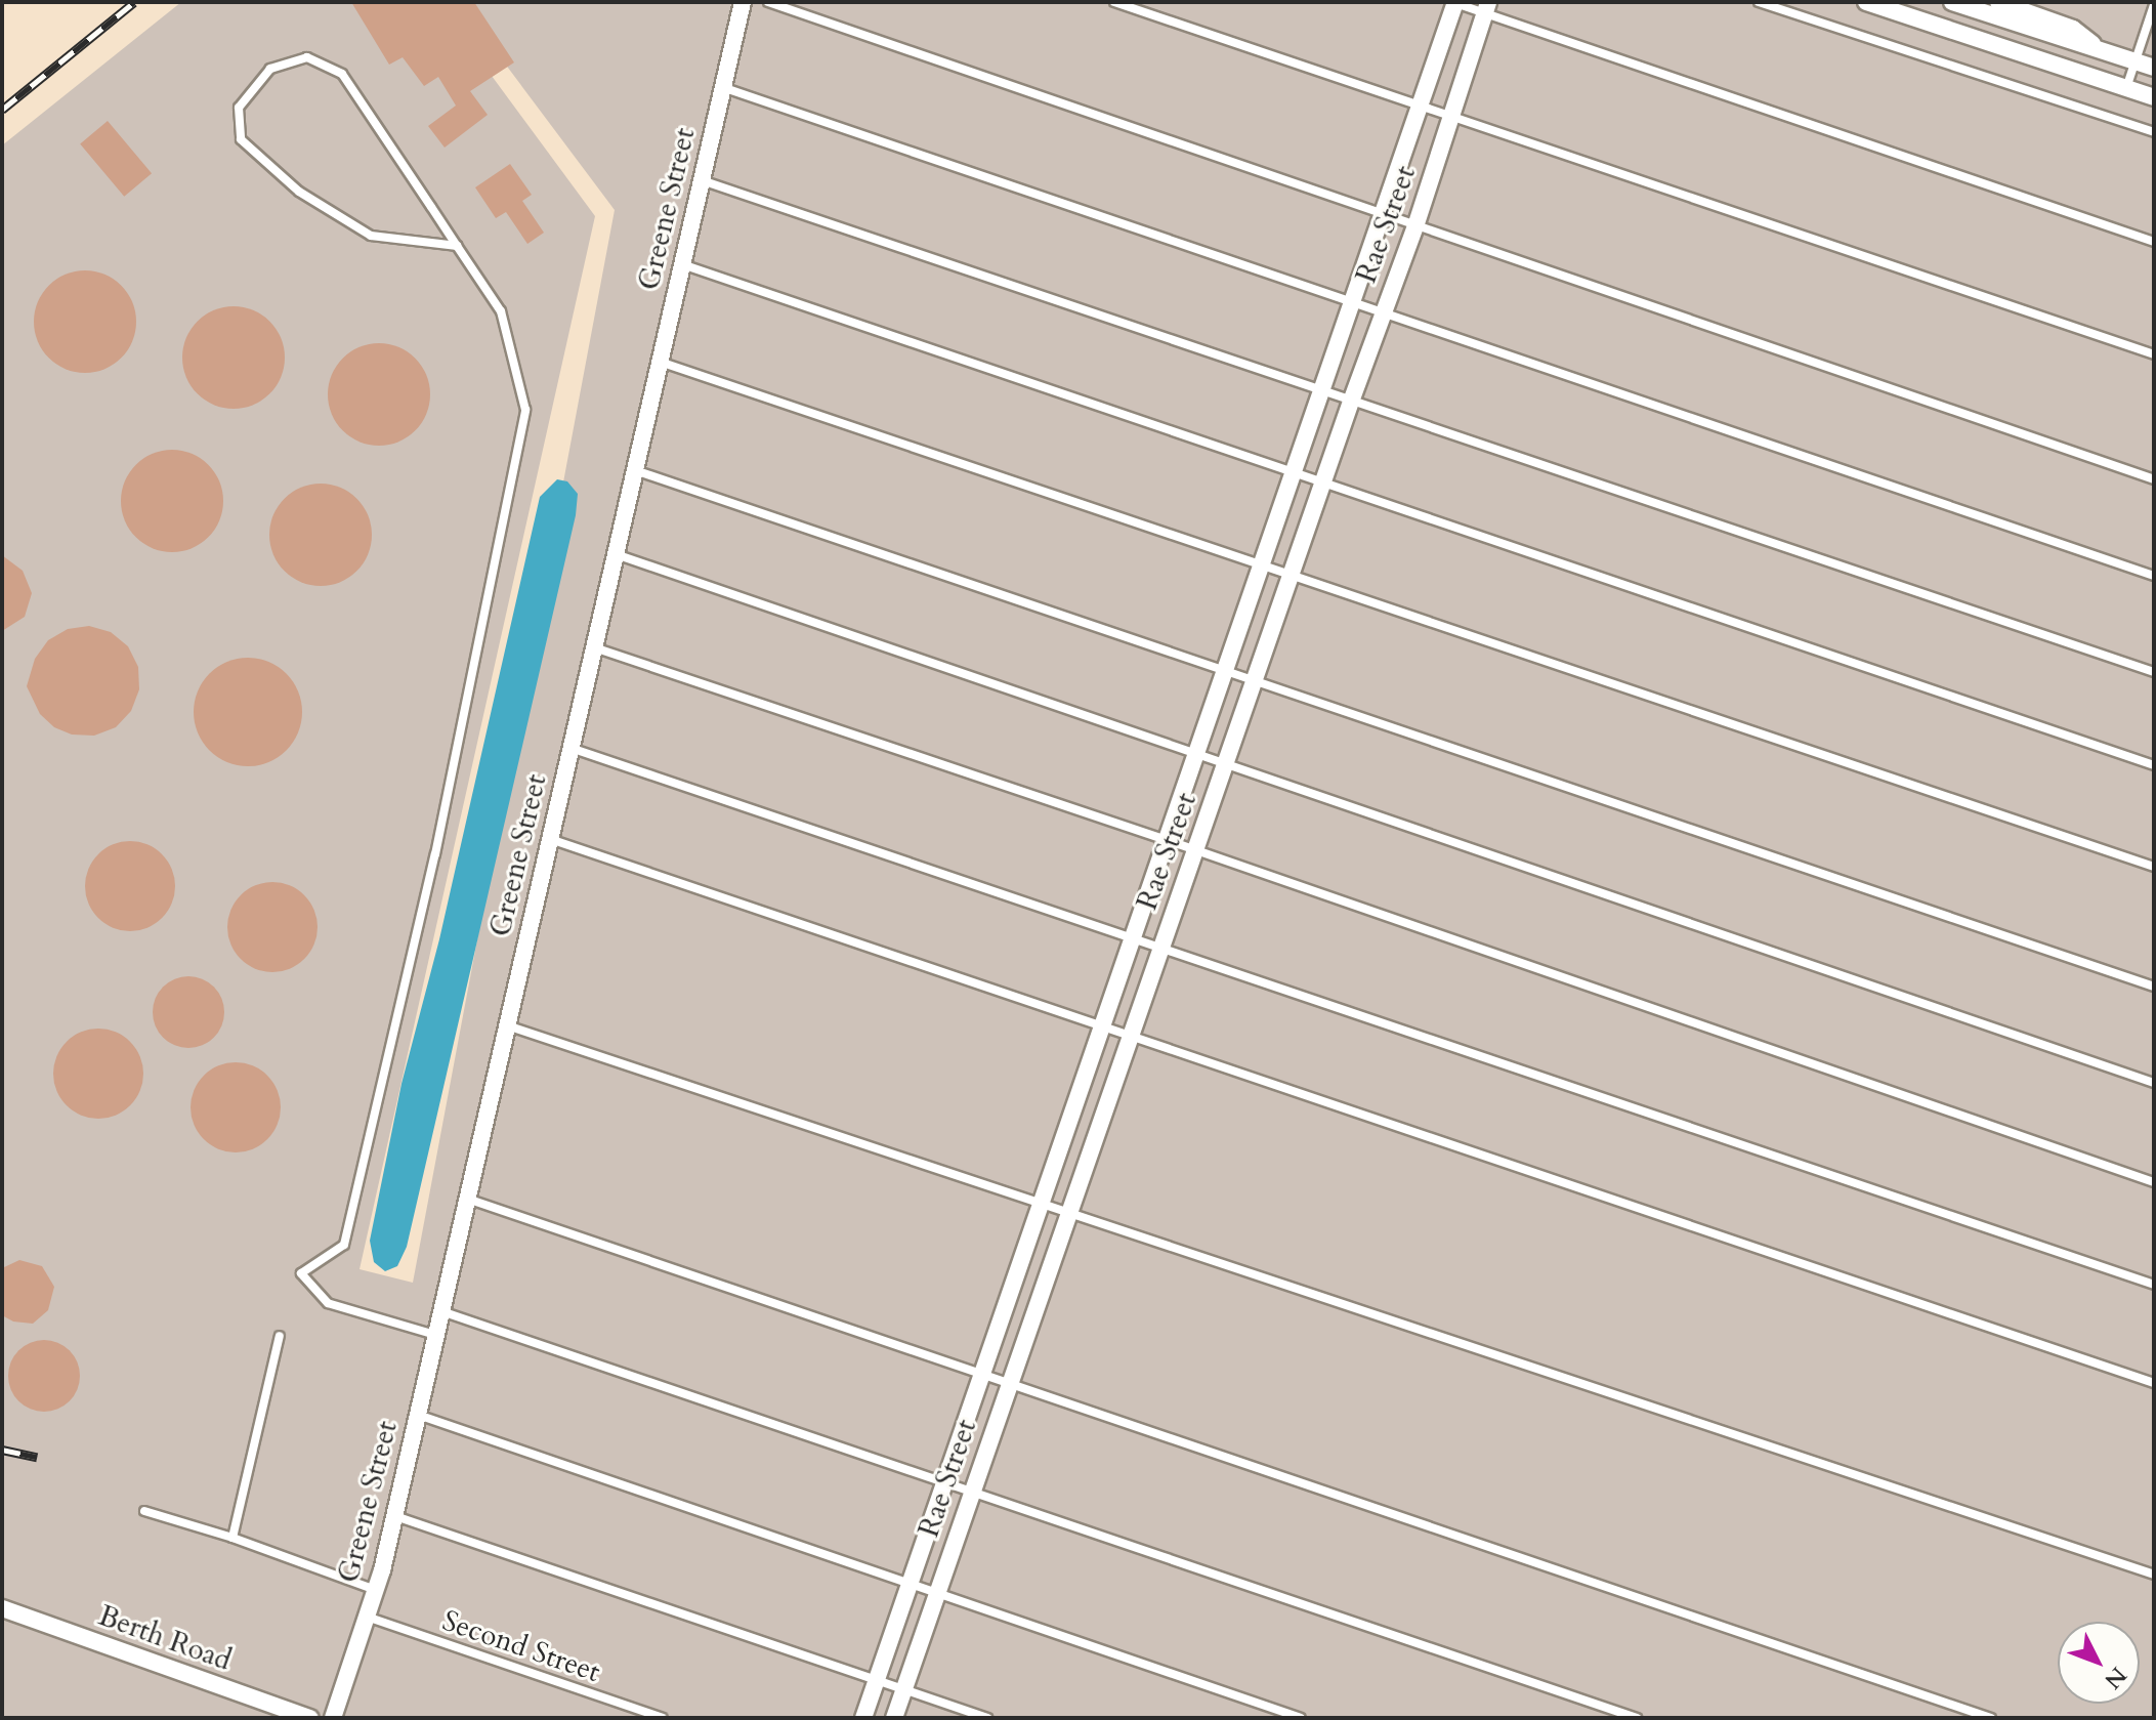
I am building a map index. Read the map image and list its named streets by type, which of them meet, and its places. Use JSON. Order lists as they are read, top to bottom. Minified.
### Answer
{"streets":{"street":["Greene Street","Rae Street","Berth Road"],"lane":["Second Street"]},"crossings":[["Greene Street","Second Street"]],"north":"bottom right"}
